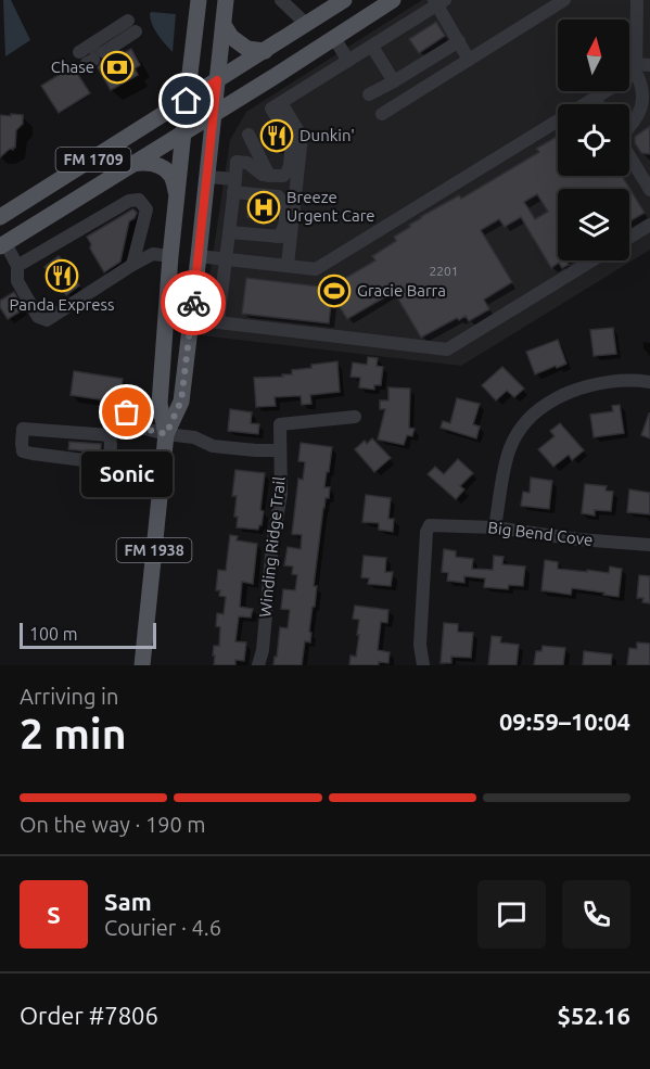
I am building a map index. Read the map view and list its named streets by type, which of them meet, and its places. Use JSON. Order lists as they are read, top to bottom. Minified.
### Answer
{"streets":{"main road":["FM 1709","FM 1938"],"street":["Big Bend Cove","Winding Ridge Trail"]},"crossings":[["FM 1709","FM 1938"]],"places":{"bank":["Chase"],"restaurant":["Dunkin'","Panda Express"],"hospital":["Breeze Urgent Care"],"sports":["Gracie Barra"],"other":["Sonic"]},"house_numbers":["2201"],"scale_bar":"100 m","north":"top","page":{"bubble":"Sonic","scale":"100 m","heading":["2 min","Arriving in","09:59–10:04"],"panel":["Sam","Courier · 4.6","Order #7806","$52.16"],"bar":"On the way · 190 m","round":"S"}}
